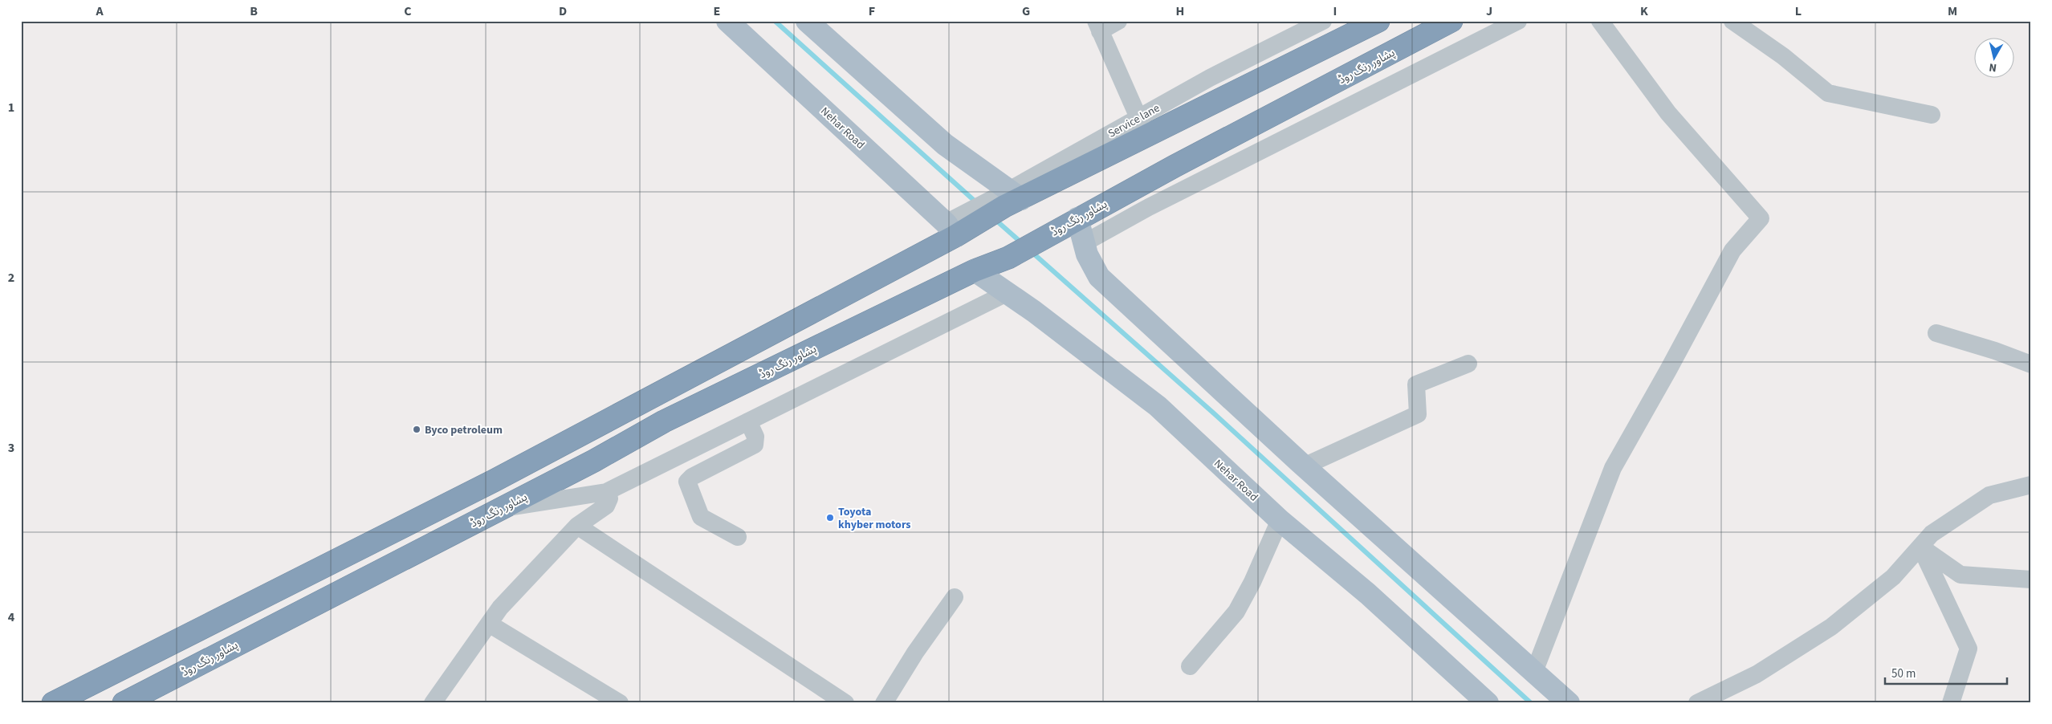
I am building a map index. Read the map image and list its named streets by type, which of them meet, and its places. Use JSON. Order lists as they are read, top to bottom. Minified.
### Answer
{"streets":{"highway":["پشاور رنگ روڈ"],"main road":["Nehar Road"],"street":["Service lane"]},"crossings":[["پشاور رنگ روڈ","Nehar Road"]],"places":["Byco petroleum","Toyota khyber motors"],"scale_bar":"50 m","north":"bottom","grid":{"columns":["A","B","C","D","E","F","G","H","I","J","K","L","M"],"rows":["1","2","3","4"]}}
